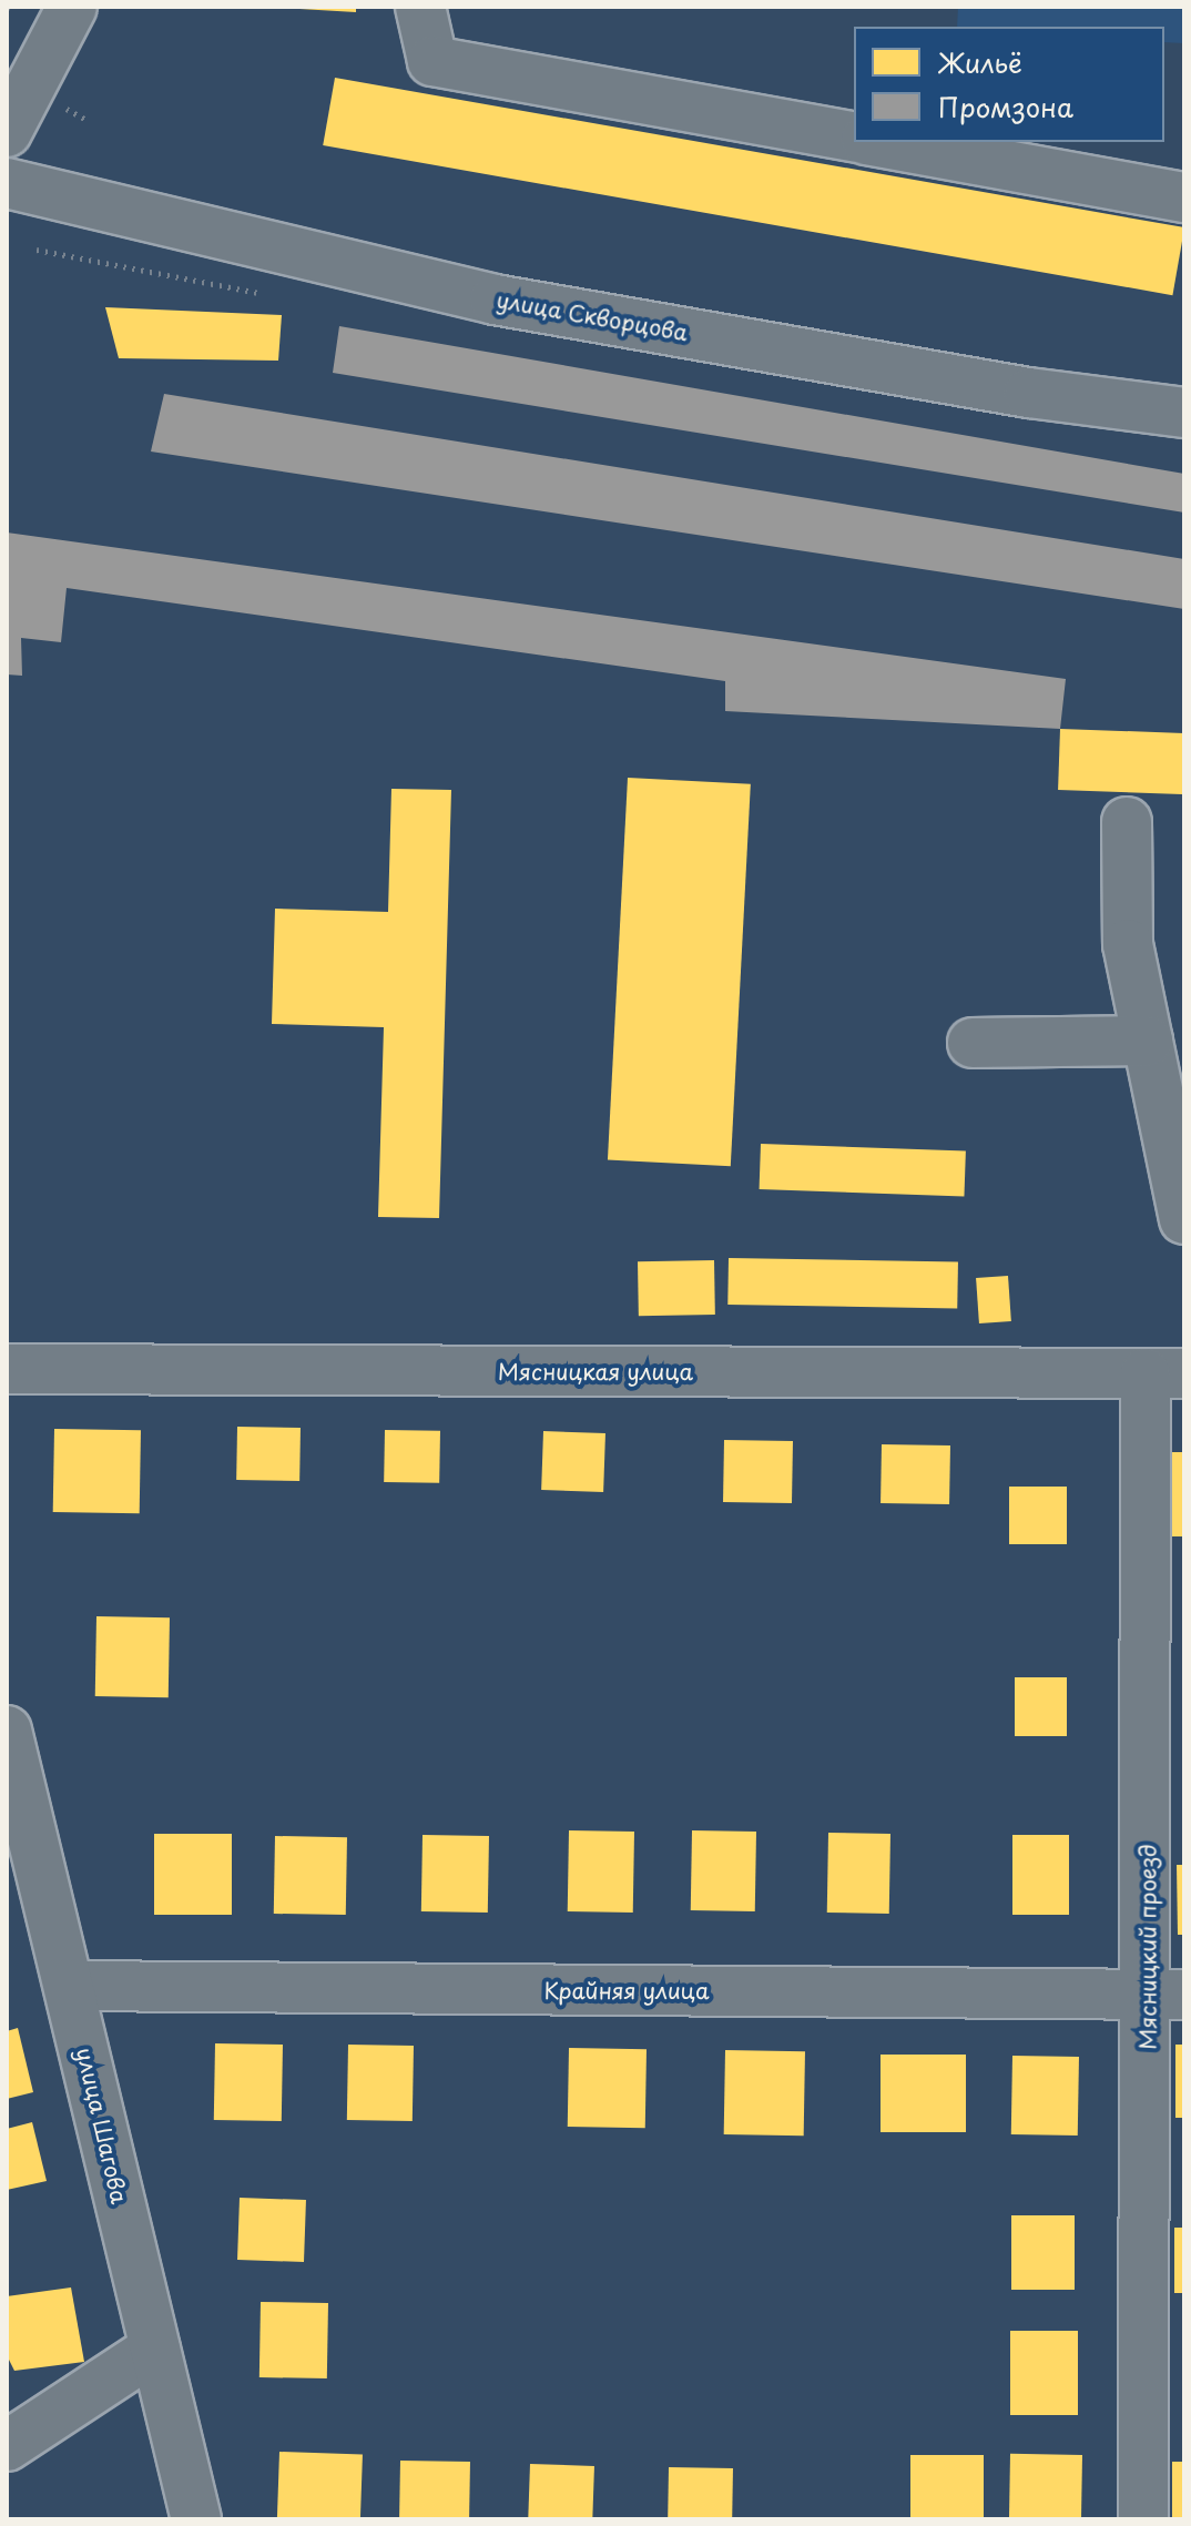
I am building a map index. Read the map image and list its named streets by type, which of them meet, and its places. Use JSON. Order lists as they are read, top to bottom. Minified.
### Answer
{"streets":{"street":["улица Скворцова","Мясницкая улица","Мясницкий проезд","Крайняя улица","улица Шагова"]},"crossings":[["Мясницкая улица","Мясницкий проезд"],["Мясницкий проезд","Крайняя улица"],["Крайняя улица","улица Шагова"]],"legend":["Жильё","Промзона"]}
